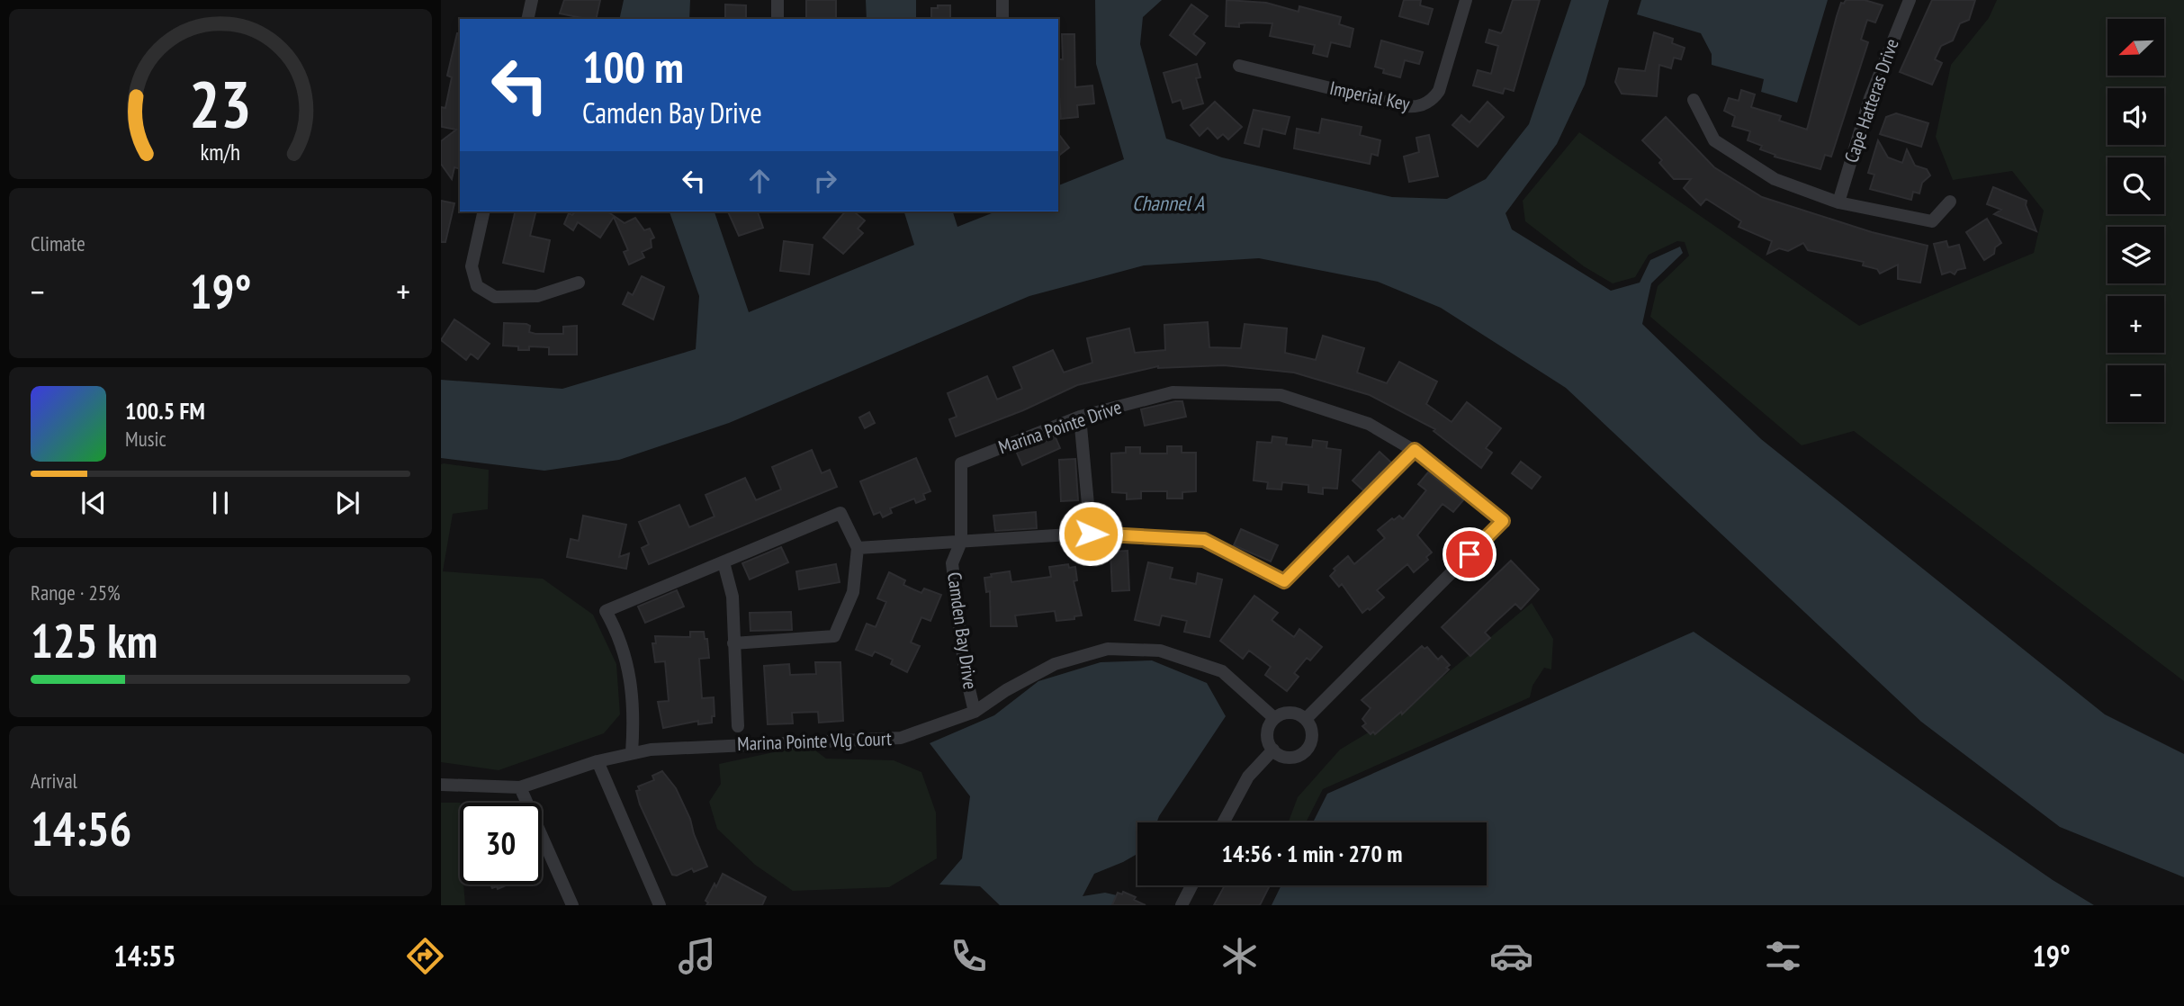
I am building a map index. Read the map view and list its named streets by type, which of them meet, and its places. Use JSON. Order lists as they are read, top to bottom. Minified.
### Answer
{"streets":{"street":["Imperial Key","Cape Hatteras Drive","Marina Pointe Drive","Camden Bay Drive","Marina Pointe Vlg Court"]},"crossings":[["Marina Pointe Drive","Camden Bay Drive"],["Marina Pointe Drive","Marina Pointe Vlg Court"],["Camden Bay Drive","Marina Pointe Vlg Court"]],"water":["Channel A"],"north":"bottom left","page":{"map_buttons":["+","−"],"turn":["100 m","Camden Bay Drive"],"tile":["Climate",["Range · 25%","125 km"],["Arrival","14:56"]],"heat":["−","19°","+"],"song":["100.5 FM","Music"],"limit":"30","trip":"14:56 · 1 min · 270 m","tabs":["14:55","19°"],"gauge":["23","km/h"]}}
